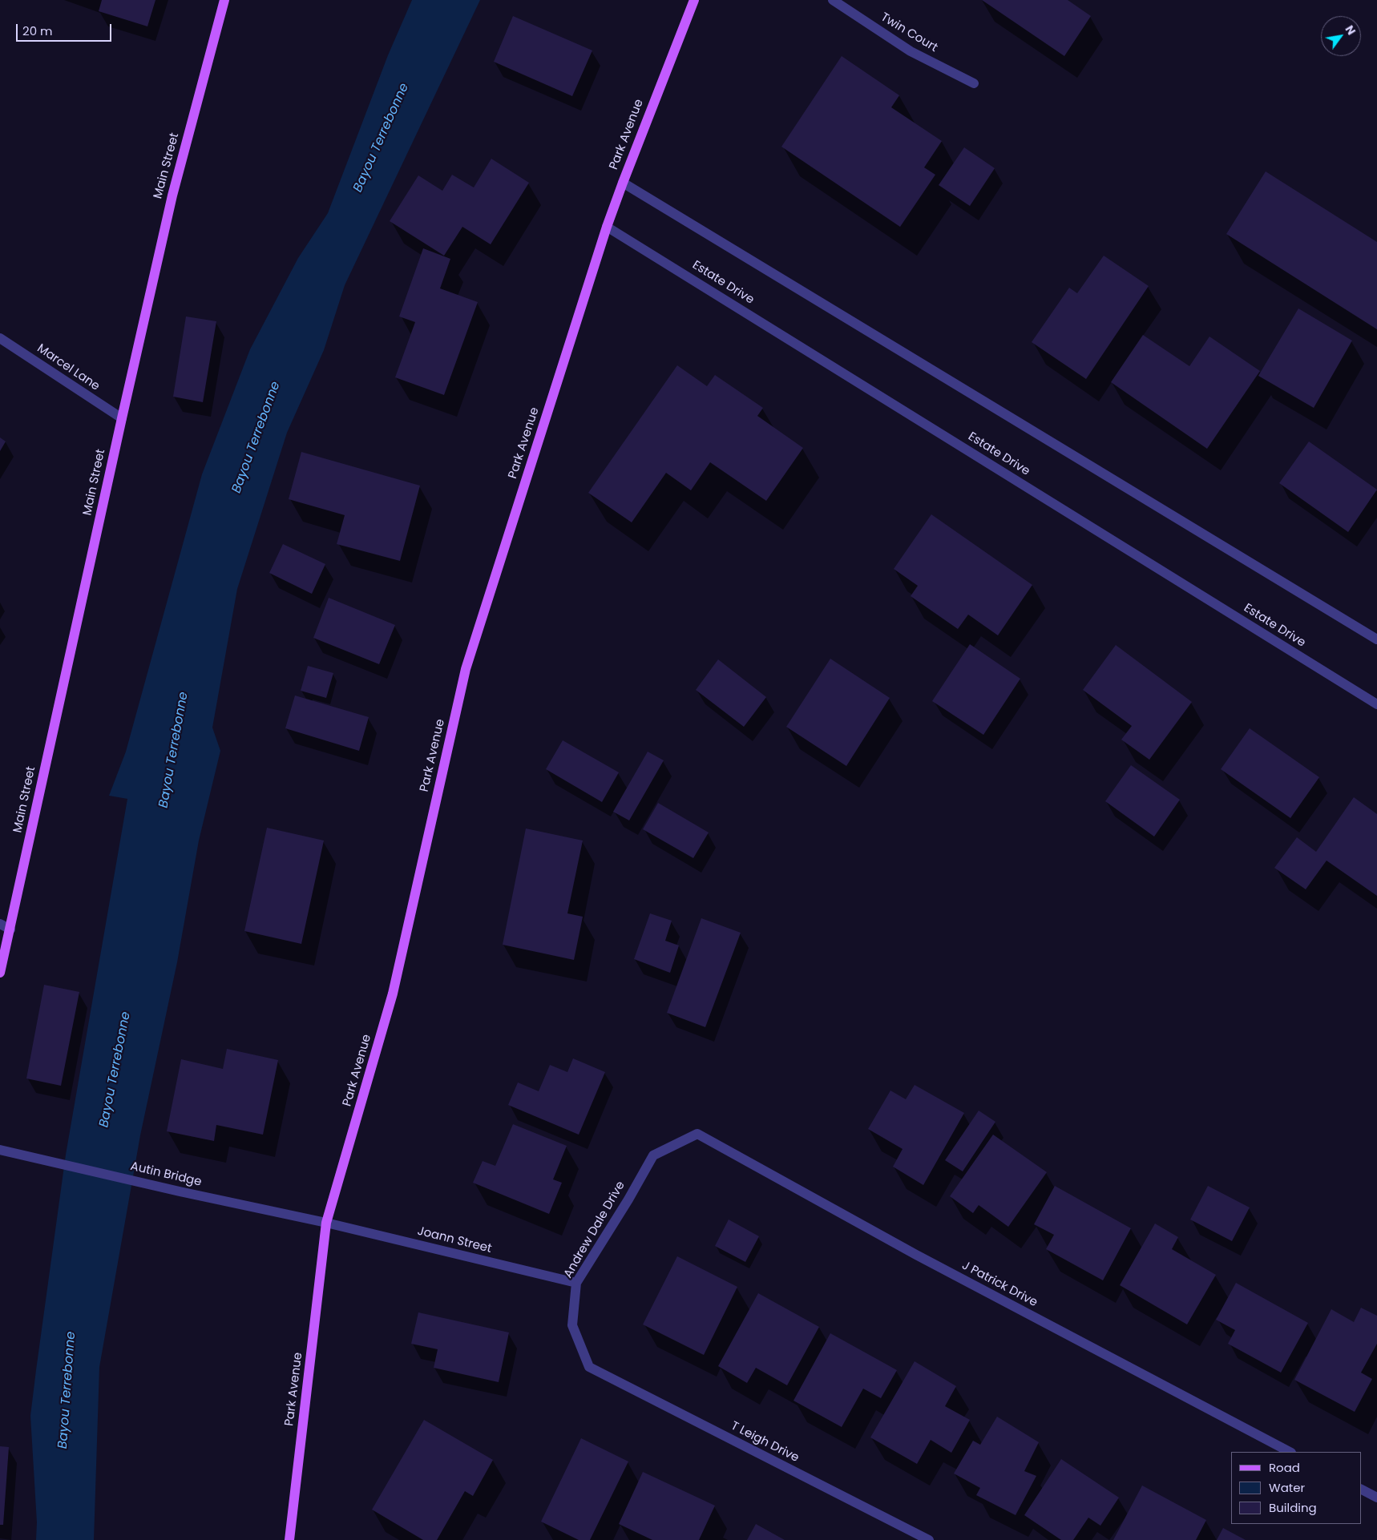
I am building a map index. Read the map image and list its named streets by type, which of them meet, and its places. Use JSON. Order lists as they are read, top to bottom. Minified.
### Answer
{"streets":{"main road":["Park Avenue","Main Street"],"street":["Twin Court","Estate Drive","Marcel Lane","Autin Bridge","Andrew Dale Drive","Joann Street","J Patrick Drive","T Leigh Drive"]},"crossings":[["Park Avenue","Estate Drive"],["Park Avenue","Autin Bridge"],["Park Avenue","Joann Street"],["Main Street","Marcel Lane"],["Autin Bridge","Joann Street"],["Andrew Dale Drive","Joann Street"],["Andrew Dale Drive","J Patrick Drive"],["Andrew Dale Drive","T Leigh Drive"]],"water":["Bayou Terrebonne"],"legend":["Road","Water","Building"],"scale_bar":"20 m","north":"top right"}
